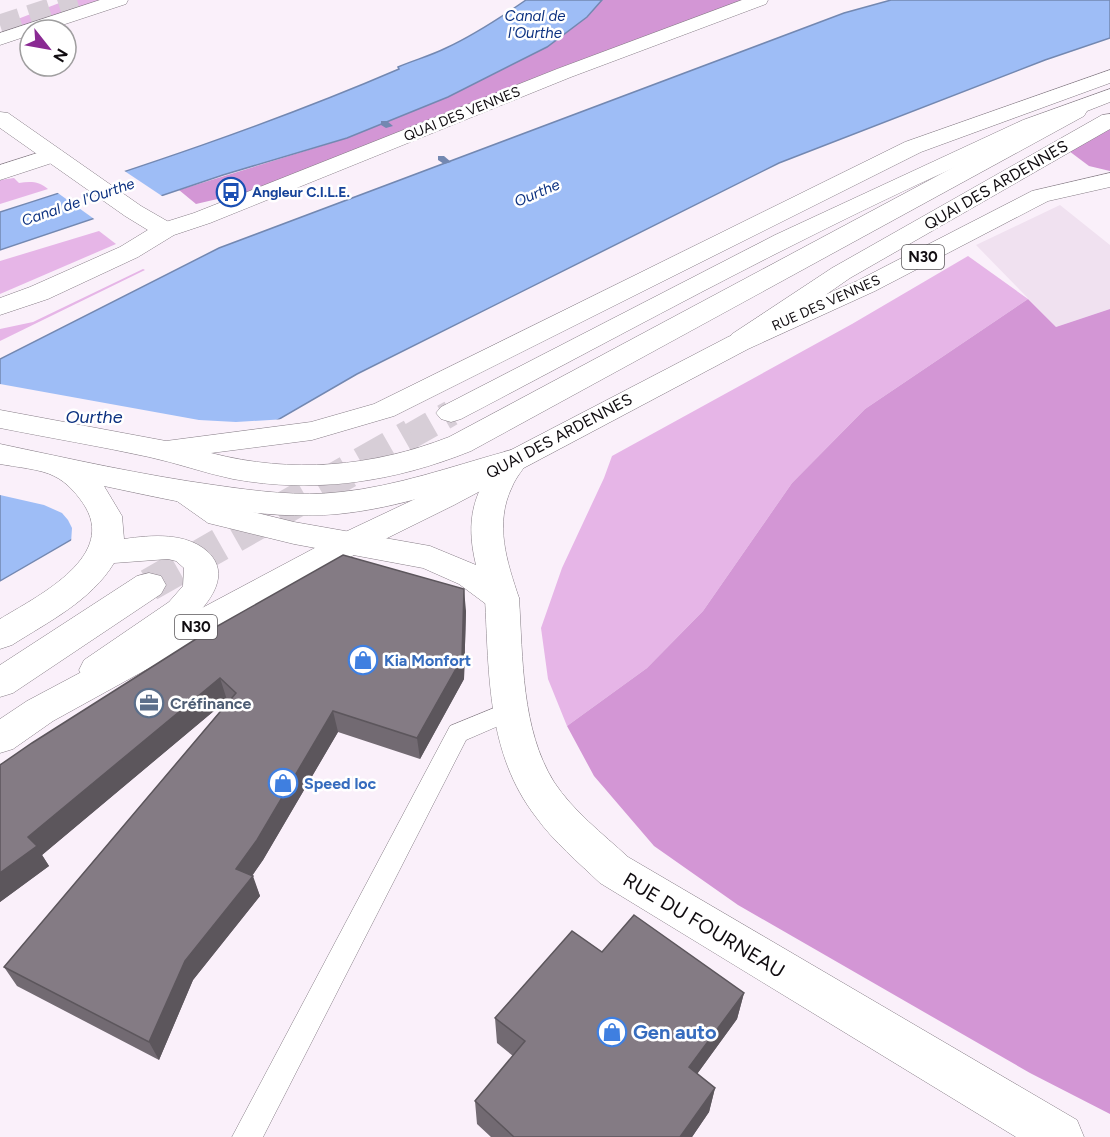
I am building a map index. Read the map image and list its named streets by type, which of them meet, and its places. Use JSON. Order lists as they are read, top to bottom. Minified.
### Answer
{"streets":{"main road":["QUAI DES VENNES","QUAI DES ARDENNES","N30","RUE DES VENNES","RUE DU FOURNEAU"]},"crossings":[["QUAI DES ARDENNES","RUE DES VENNES"],["QUAI DES ARDENNES","RUE DU FOURNEAU"]],"water":["Canal de l'Ourthe","Ourthe"],"places":{"bus stop":["Angleur C.I.L.E."],"shop":["Kia Monfort","Speed loc","Gen auto"],"office":["Créfinance"]},"north":"bottom right"}
